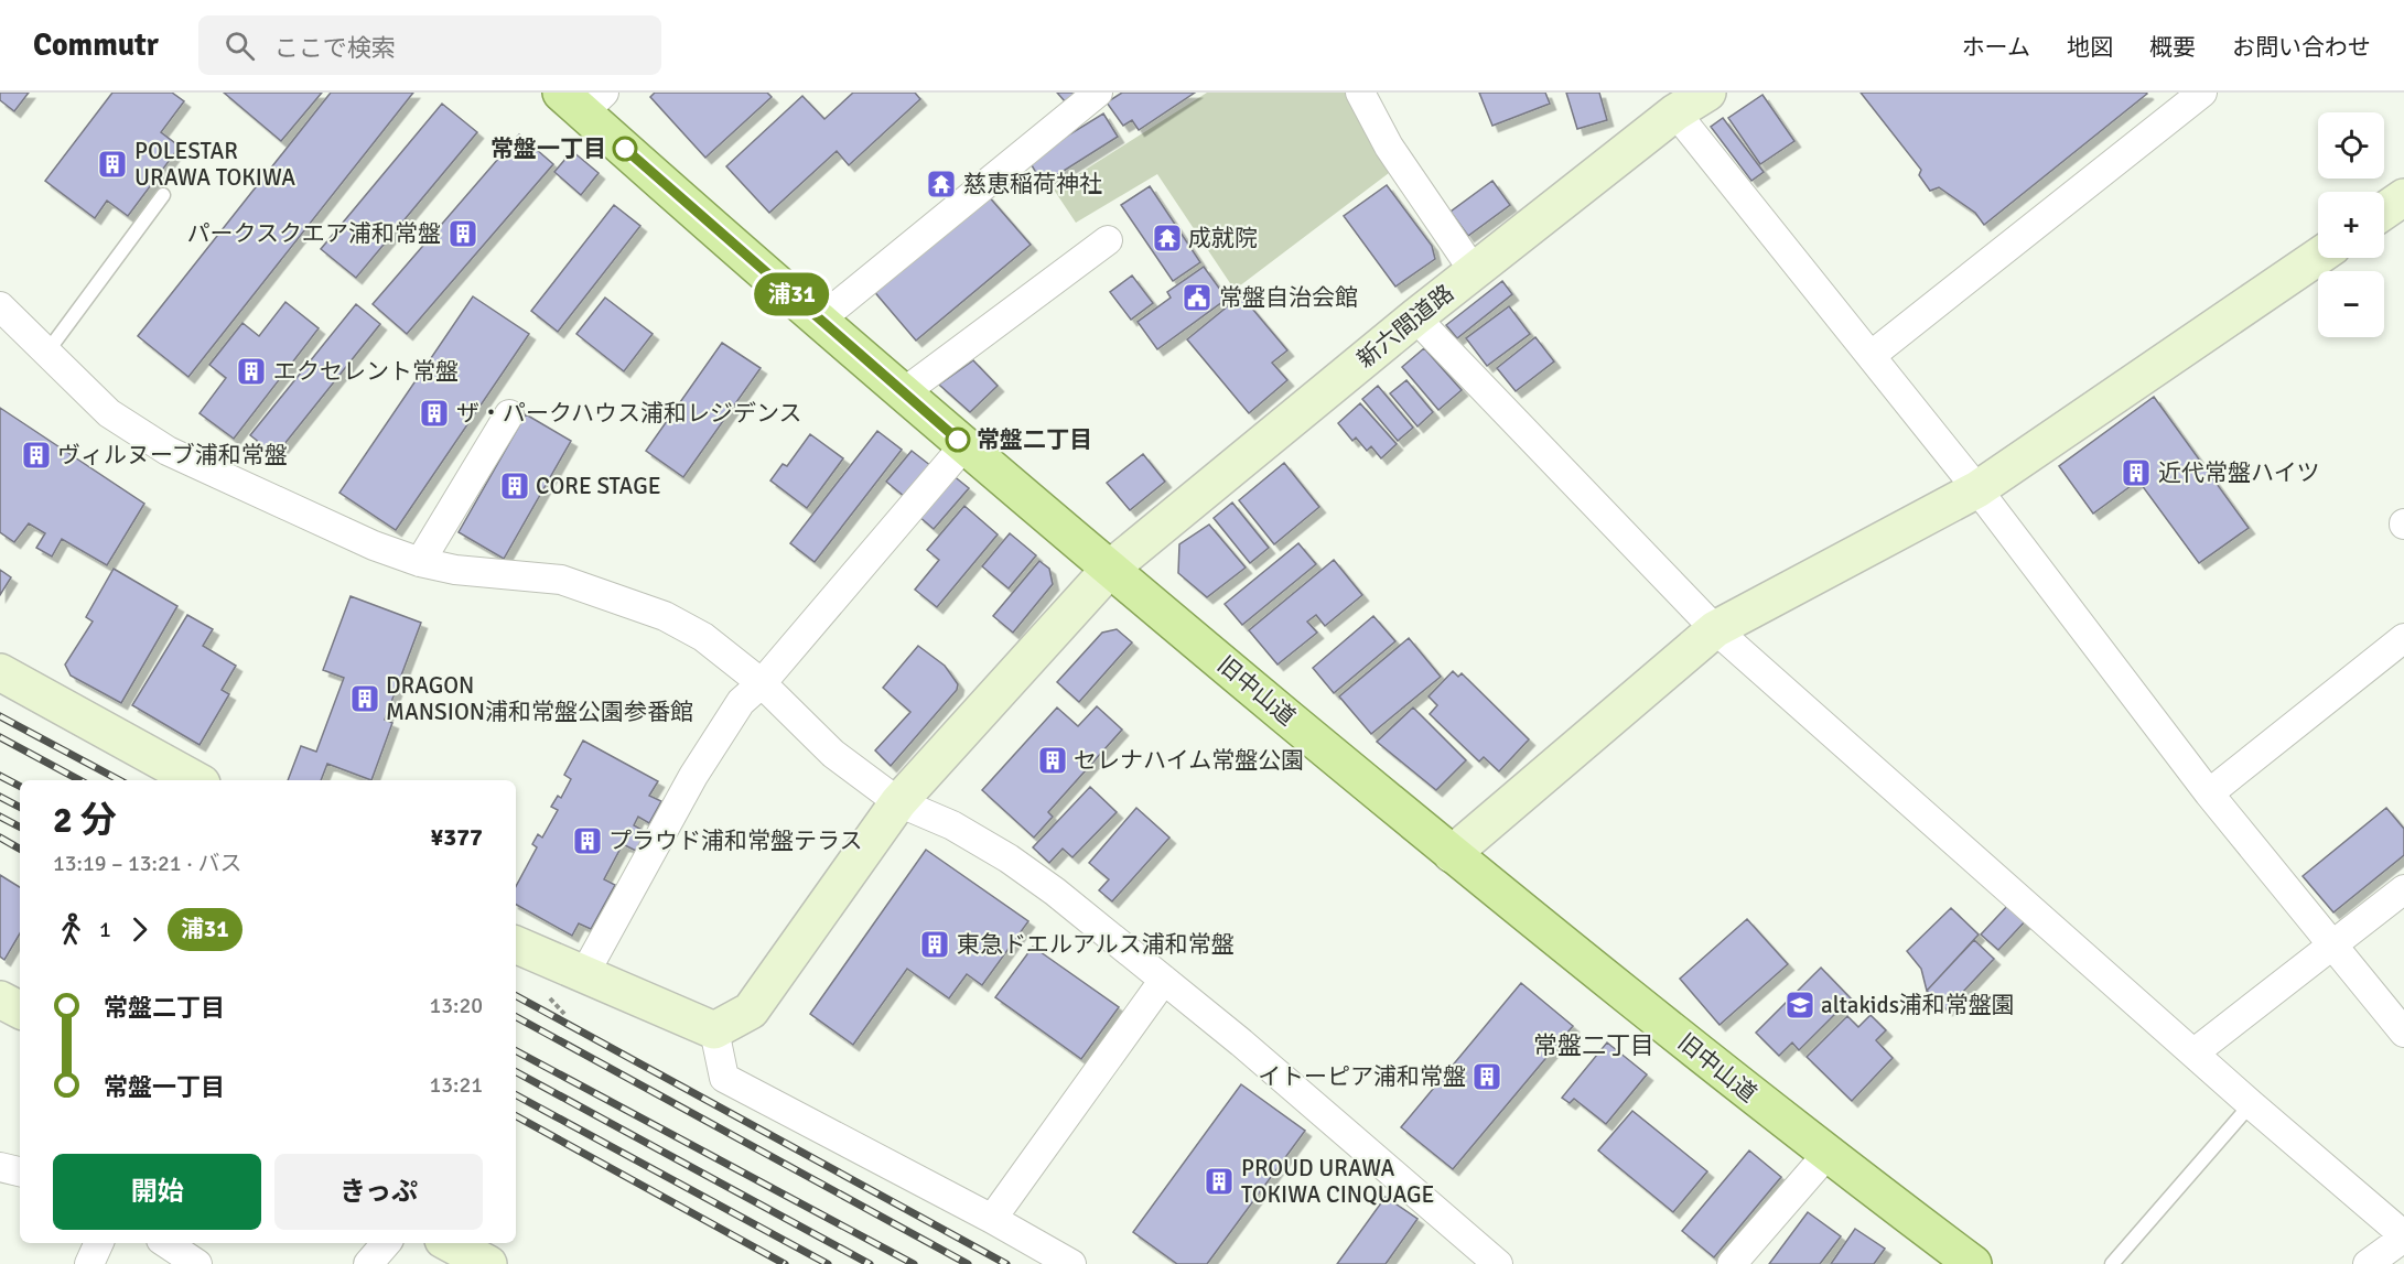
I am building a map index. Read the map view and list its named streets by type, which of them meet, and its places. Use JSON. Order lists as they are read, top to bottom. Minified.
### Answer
{"streets":{"main road":["旧中山道"],"street":["新六間道路"]},"crossings":[["新六間道路","旧中山道"]],"districts":["常盤二丁目"],"places":{"other":["常盤一丁目","常盤二丁目"],"building":["POLESTAR URAWA TOKIWA","パークスクエア浦和常盤","エクセレント常盤","ザ・パークハウス浦和レジデンス","ヴィルヌーブ浦和常盤","近代常盤ハイツ","CORE STAGE","DRAGON MANSION浦和常盤公園参番館","セレナハイム常盤公園","プラウド浦和常盤テラス","東急ドエルアルス浦和常盤","イトーピア浦和常盤","PROUD URAWA TOKIWA CINQUAGE"],"temple":["慈恵稲荷神社","成就院"],"public building":["常盤自治会館"],"school or university":["altakids浦和常盤園"]},"lines":["bus line 浦31"],"page":{"header":"Commutr","search":"ここで検索","nav":["ホーム","地図","概要","お問い合わせ"],"on_map":"浦31","map_buttons":["+","−"],"heading":["2 分","13:19 – 13:21 · バス","¥377"],"legs":["1","浦31"],"list":[{"name":"常盤二丁目","value":"13:20"},{"name":"常盤一丁目","value":"13:21"}],"buttons":["開始","きっぷ"]}}
